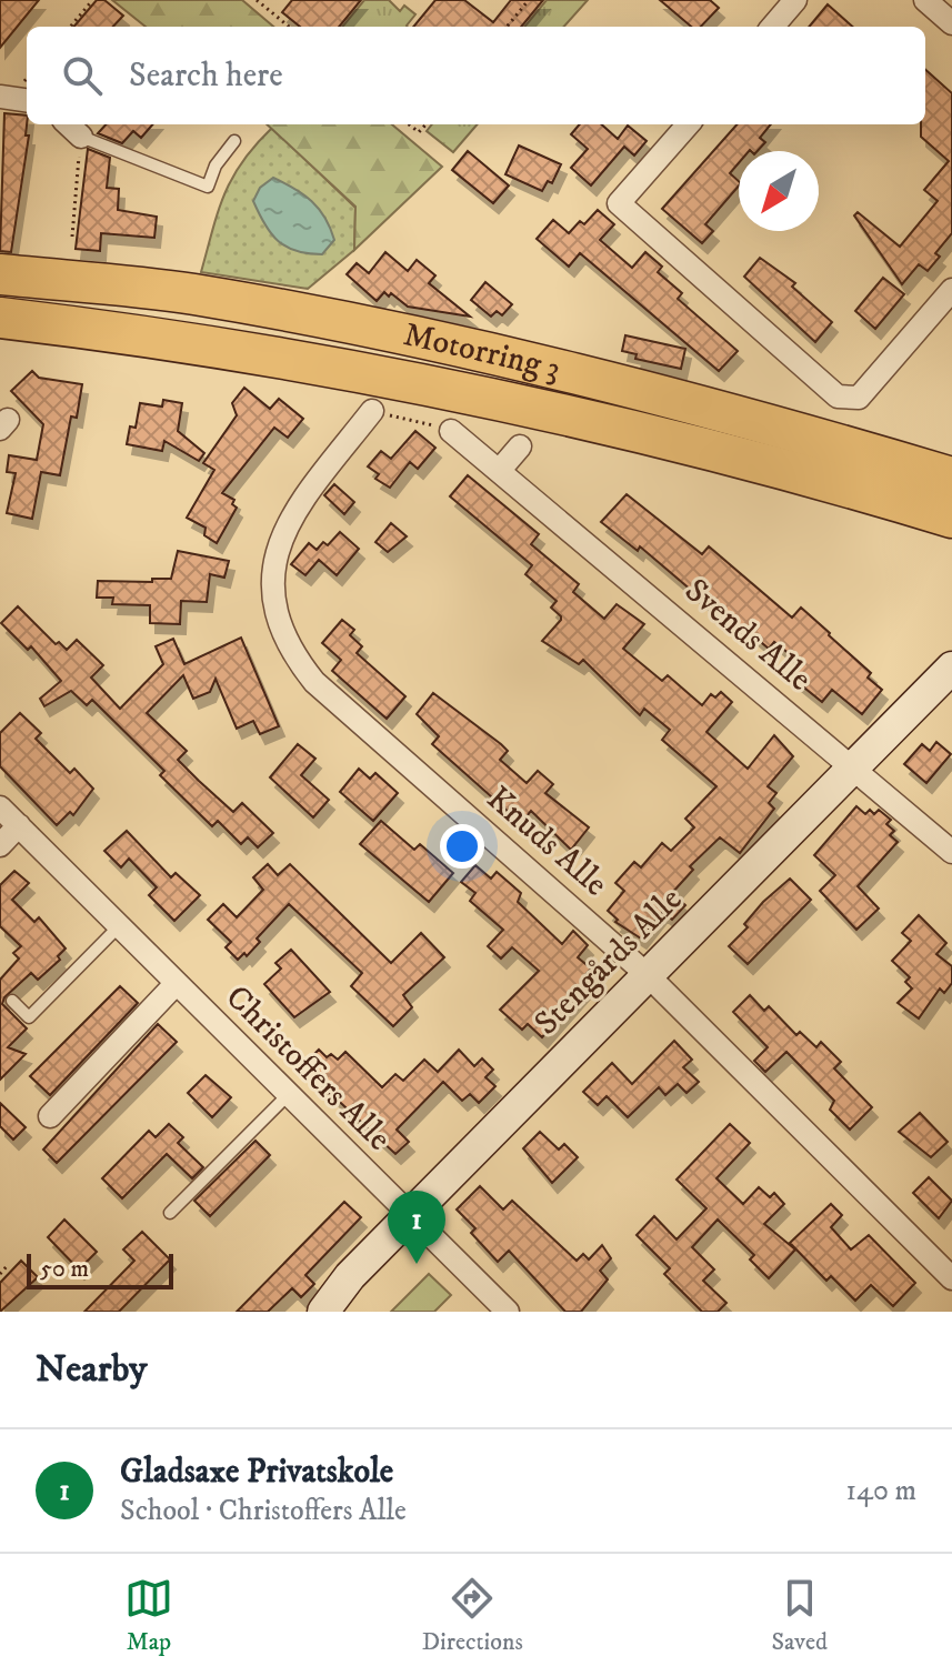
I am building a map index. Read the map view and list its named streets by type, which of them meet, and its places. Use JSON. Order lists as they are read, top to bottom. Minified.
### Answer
{"streets":{"highway":["Motorring 3"],"street":["Svends Alle","Knuds Alle","Stengårds Alle","Christoffers Alle"]},"crossings":[["Svends Alle","Stengårds Alle"],["Knuds Alle","Stengårds Alle"],["Stengårds Alle","Christoffers Alle"]],"scale_bar":"50 m","north":"bottom left","page":{"search":"Search here","pins":"1","scale":"50 m","heading":"Nearby","list":[{"mark":"1","name":"Gladsaxe Privatskole","note":"School · Christoffers Alle","value":"140 m"}],"nav":["Map","Directions","Saved"]}}
